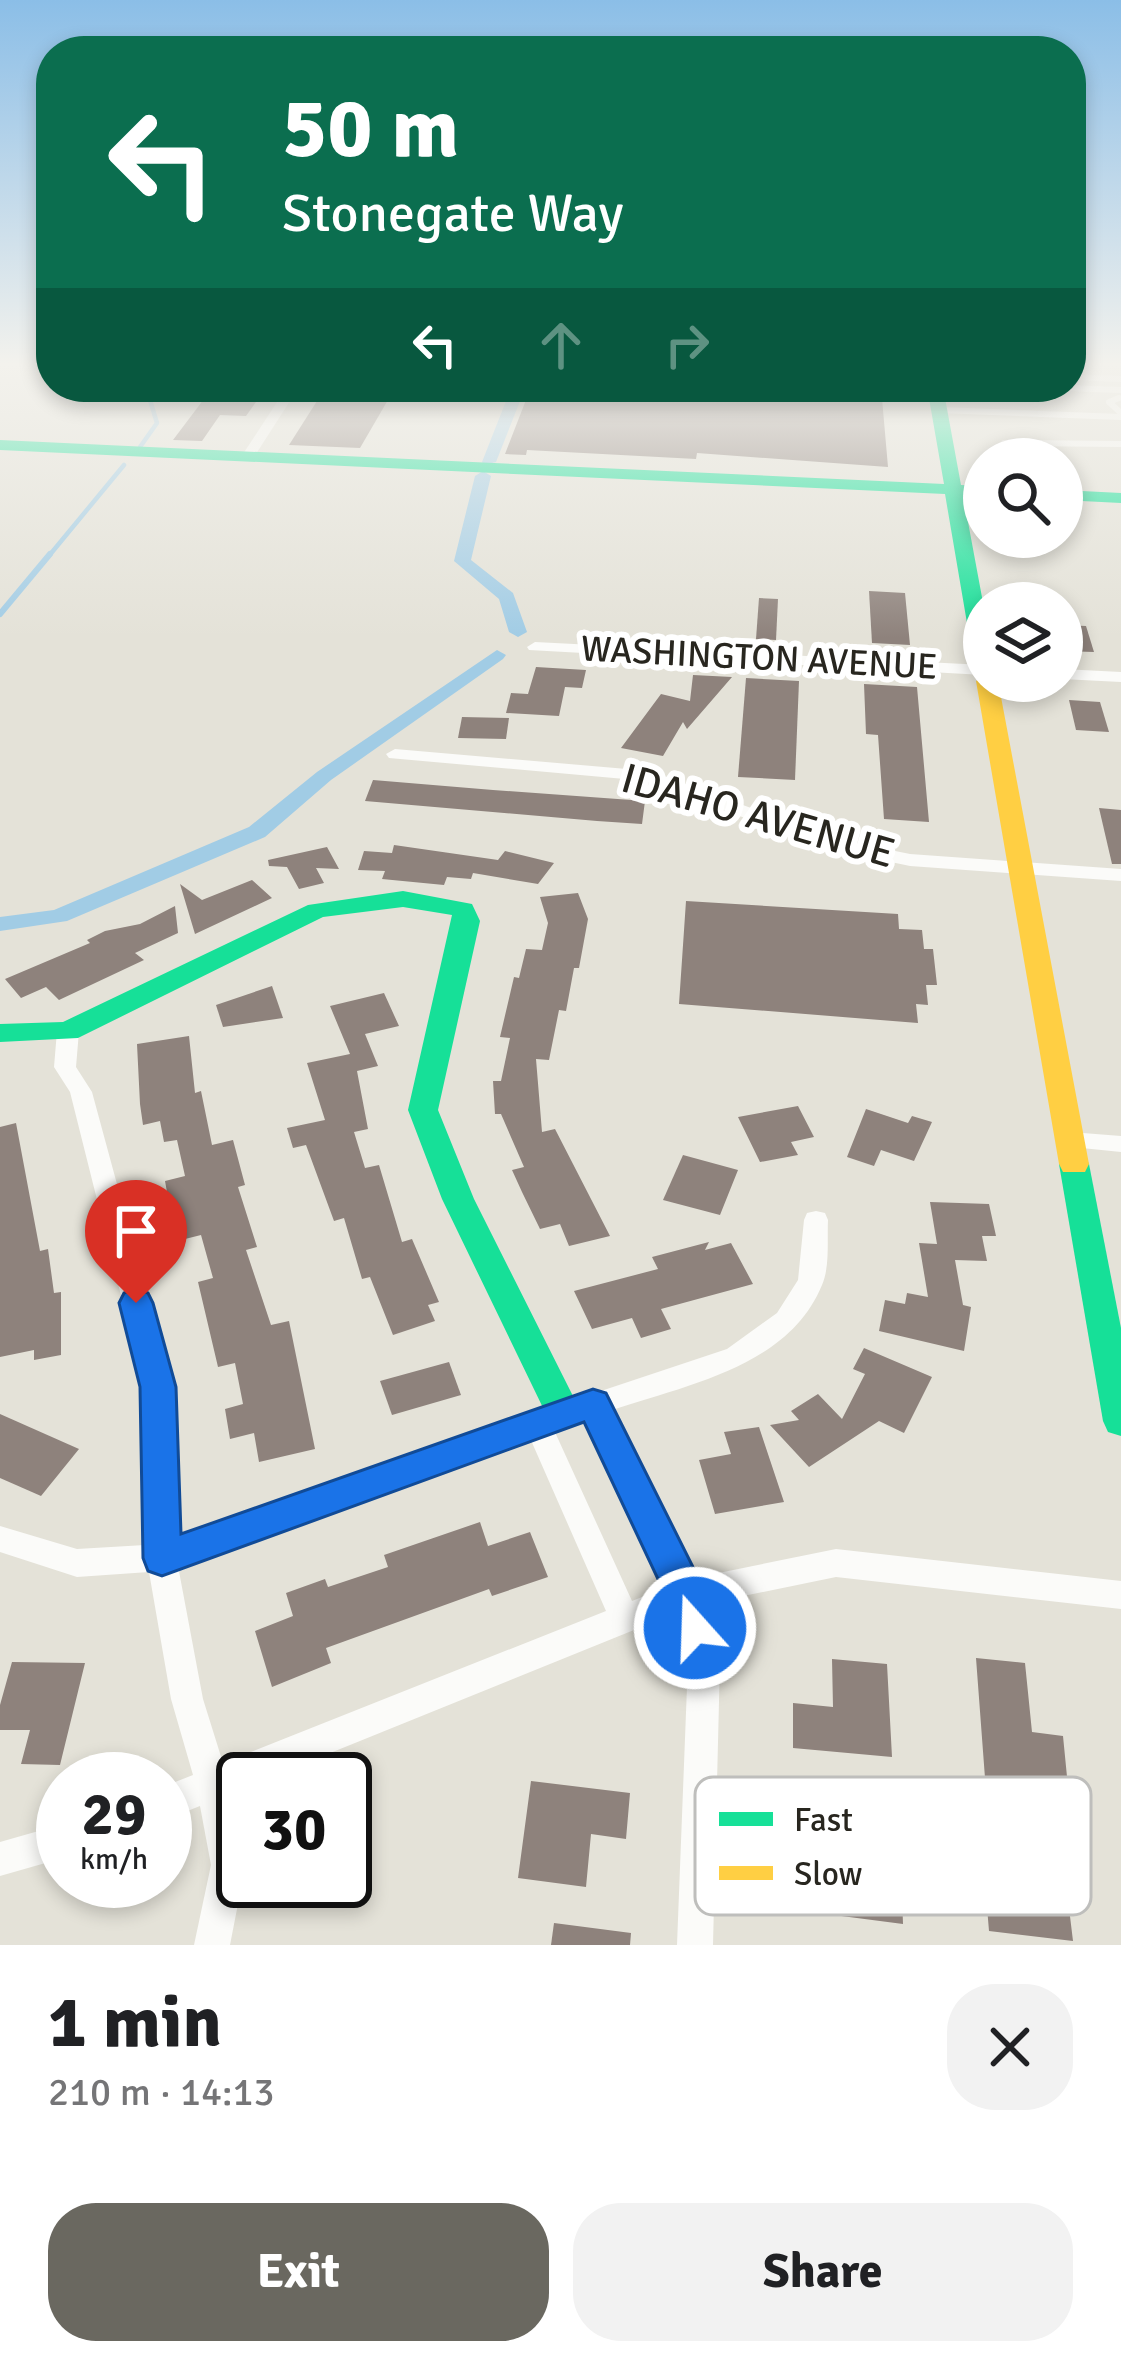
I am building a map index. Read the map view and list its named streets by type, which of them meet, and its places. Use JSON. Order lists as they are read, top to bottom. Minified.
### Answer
{"streets":{"street":["WASHINGTON AVENUE","IDAHO AVENUE"]},"legend":["Fast","Slow"],"page":{"turn":["50 m","Stonegate Way"],"speed":"29 km/h","limit":"30","heading":["1 min","210 m · 14:13"],"buttons":["Exit","Share"]}}
